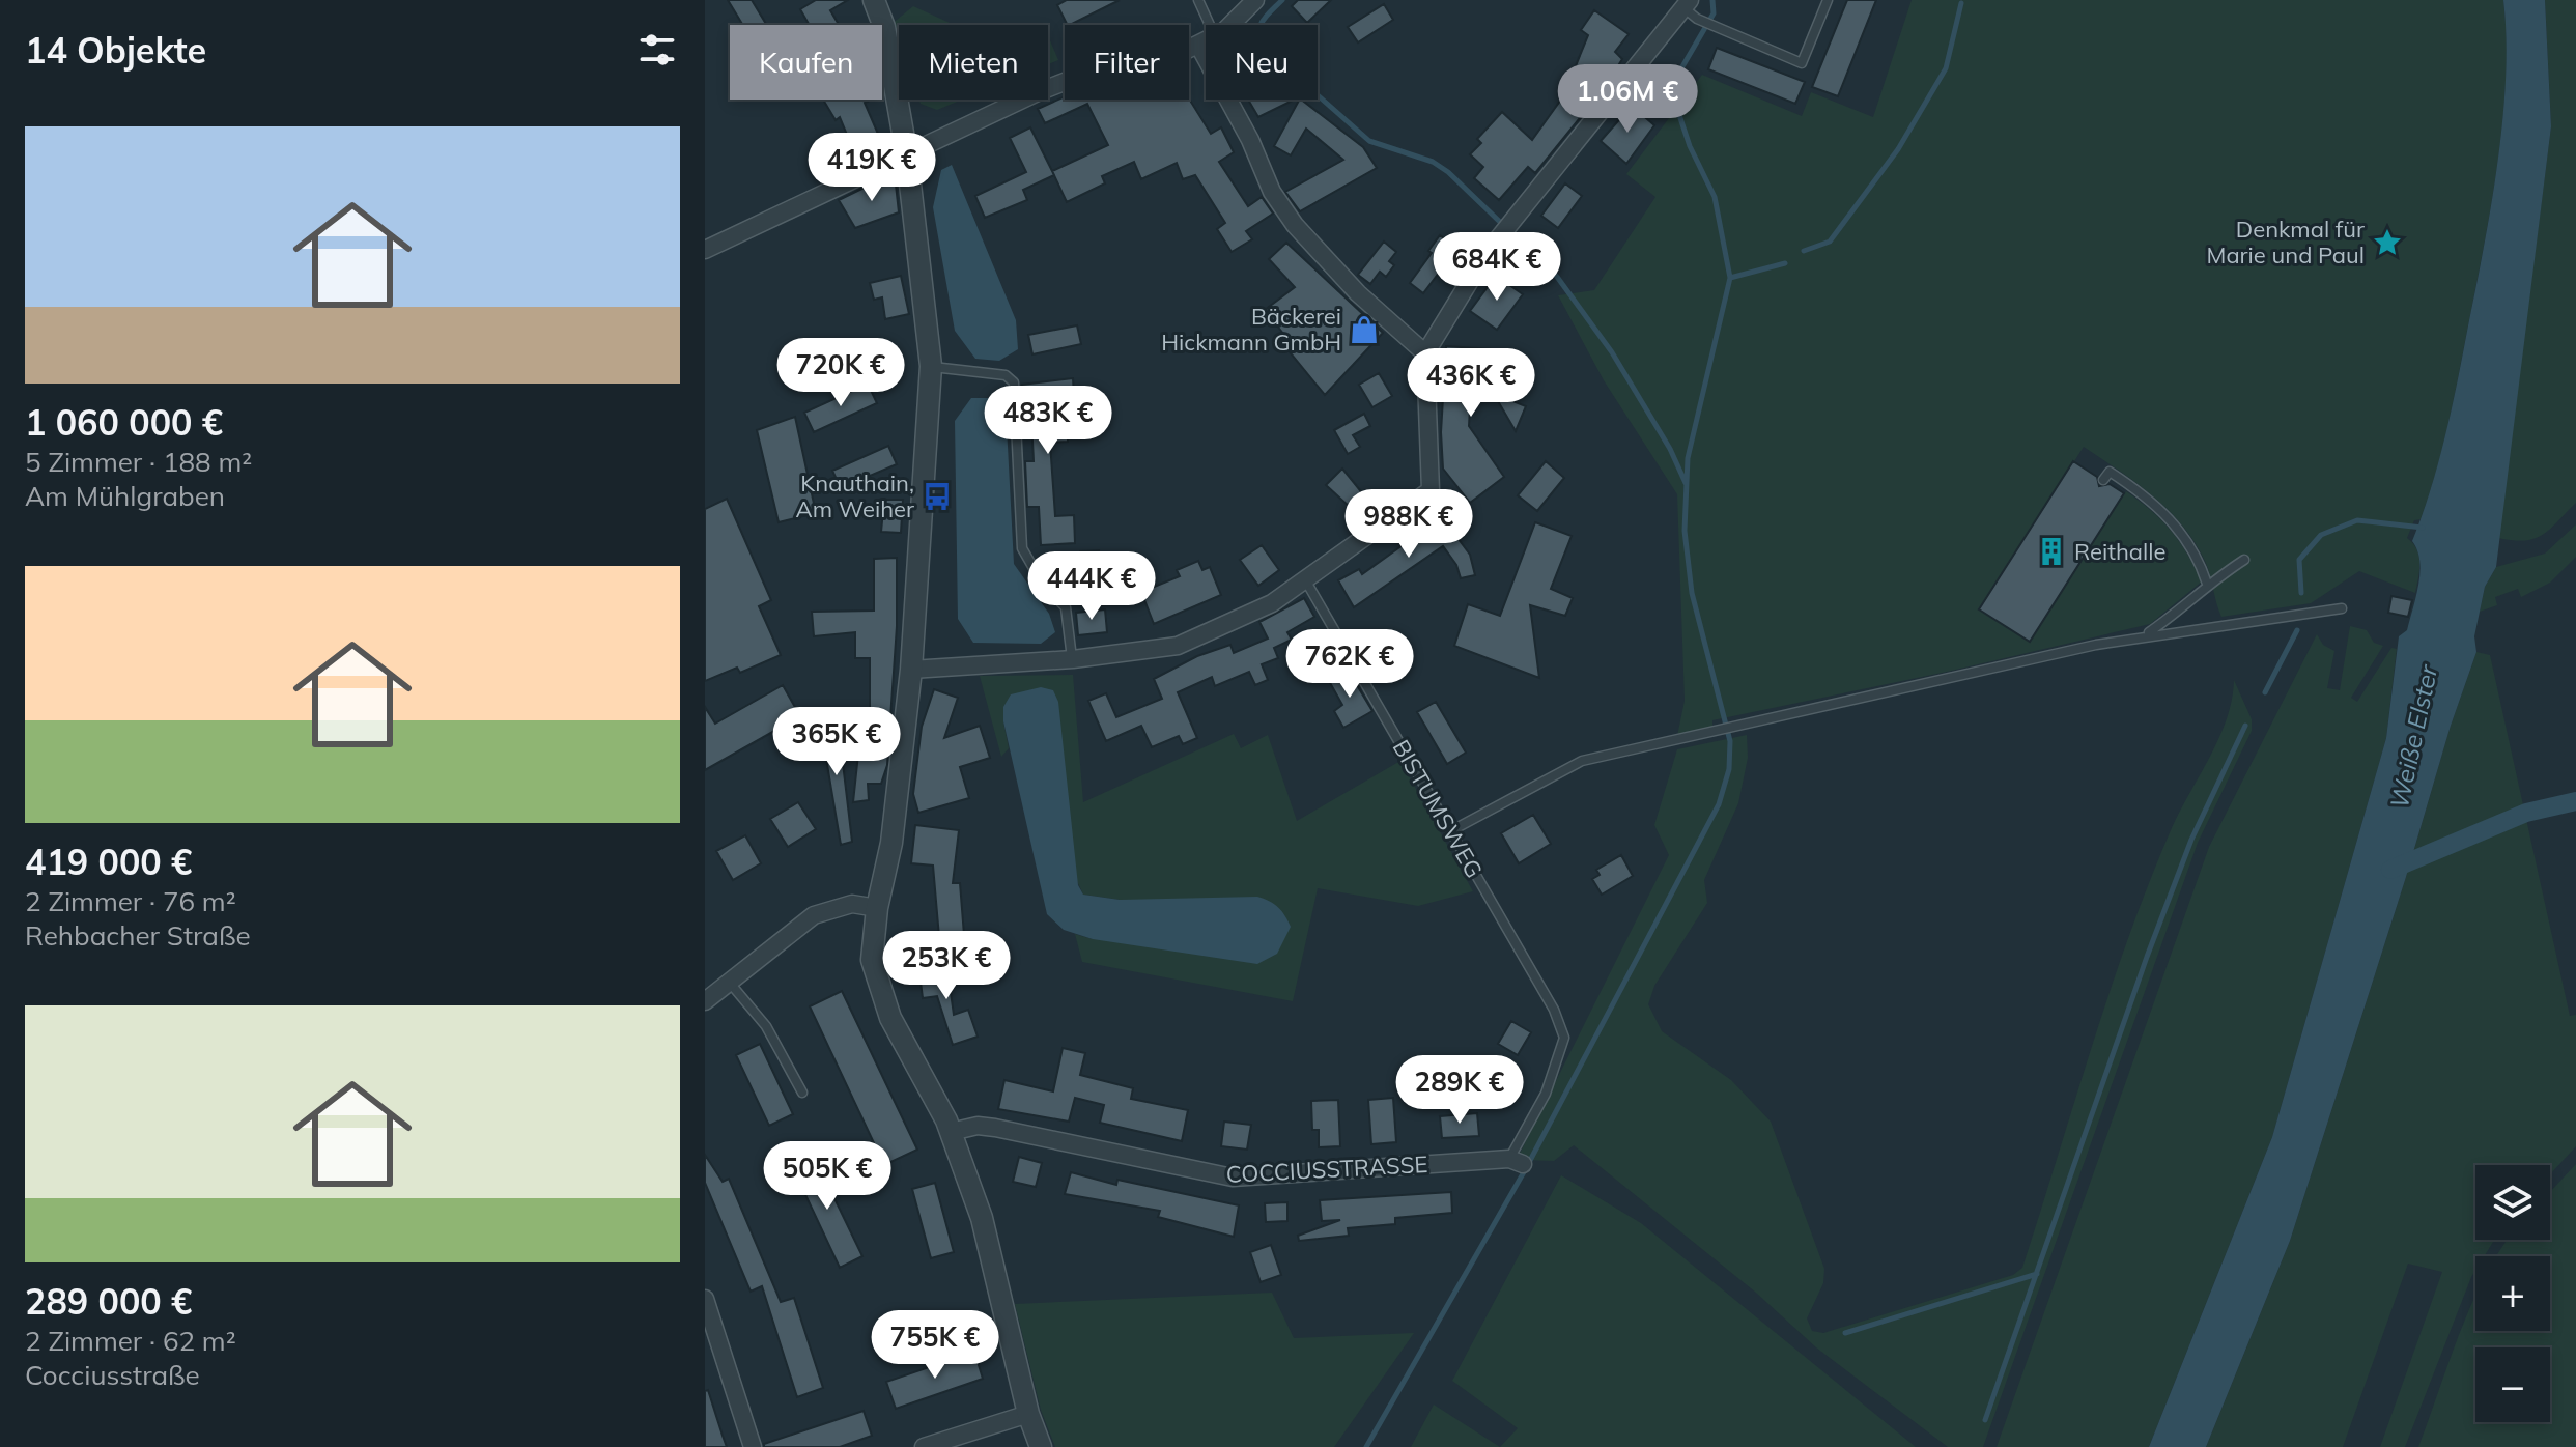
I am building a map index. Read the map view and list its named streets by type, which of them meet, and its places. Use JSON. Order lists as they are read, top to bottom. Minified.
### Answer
{"streets":{"street":["COCCIUSSTRASSE"],"lane":["BISTUMSWEG"]},"crossings":[["BISTUMSWEG","COCCIUSSTRASSE"]],"water":["Weiße Elster"],"places":{"place":["Denkmal für Marie und Paul"],"shop":["Bäckerei Hickmann GmbH"],"bus stop":["Knauthain, Am Weiher"],"building":["Reithalle"]},"page":{"heading":"14 Objekte","chip":["Kaufen","Mieten","Filter","Neu"],"price":["1.06M €","419K €","684K €","720K €","436K €","483K €","988K €","444K €","762K €","365K €","253K €","289K €","505K €","755K €"],"list":[{"name":"1 060 000 €","note":"5 Zimmer · 188 m² · Am Mühlgraben"},{"name":"419 000 €","note":"2 Zimmer · 76 m² · Rehbacher Straße"},{"name":"289 000 €","note":"2 Zimmer · 62 m² · Cocciusstraße"}],"map_buttons":["+","−"]}}
